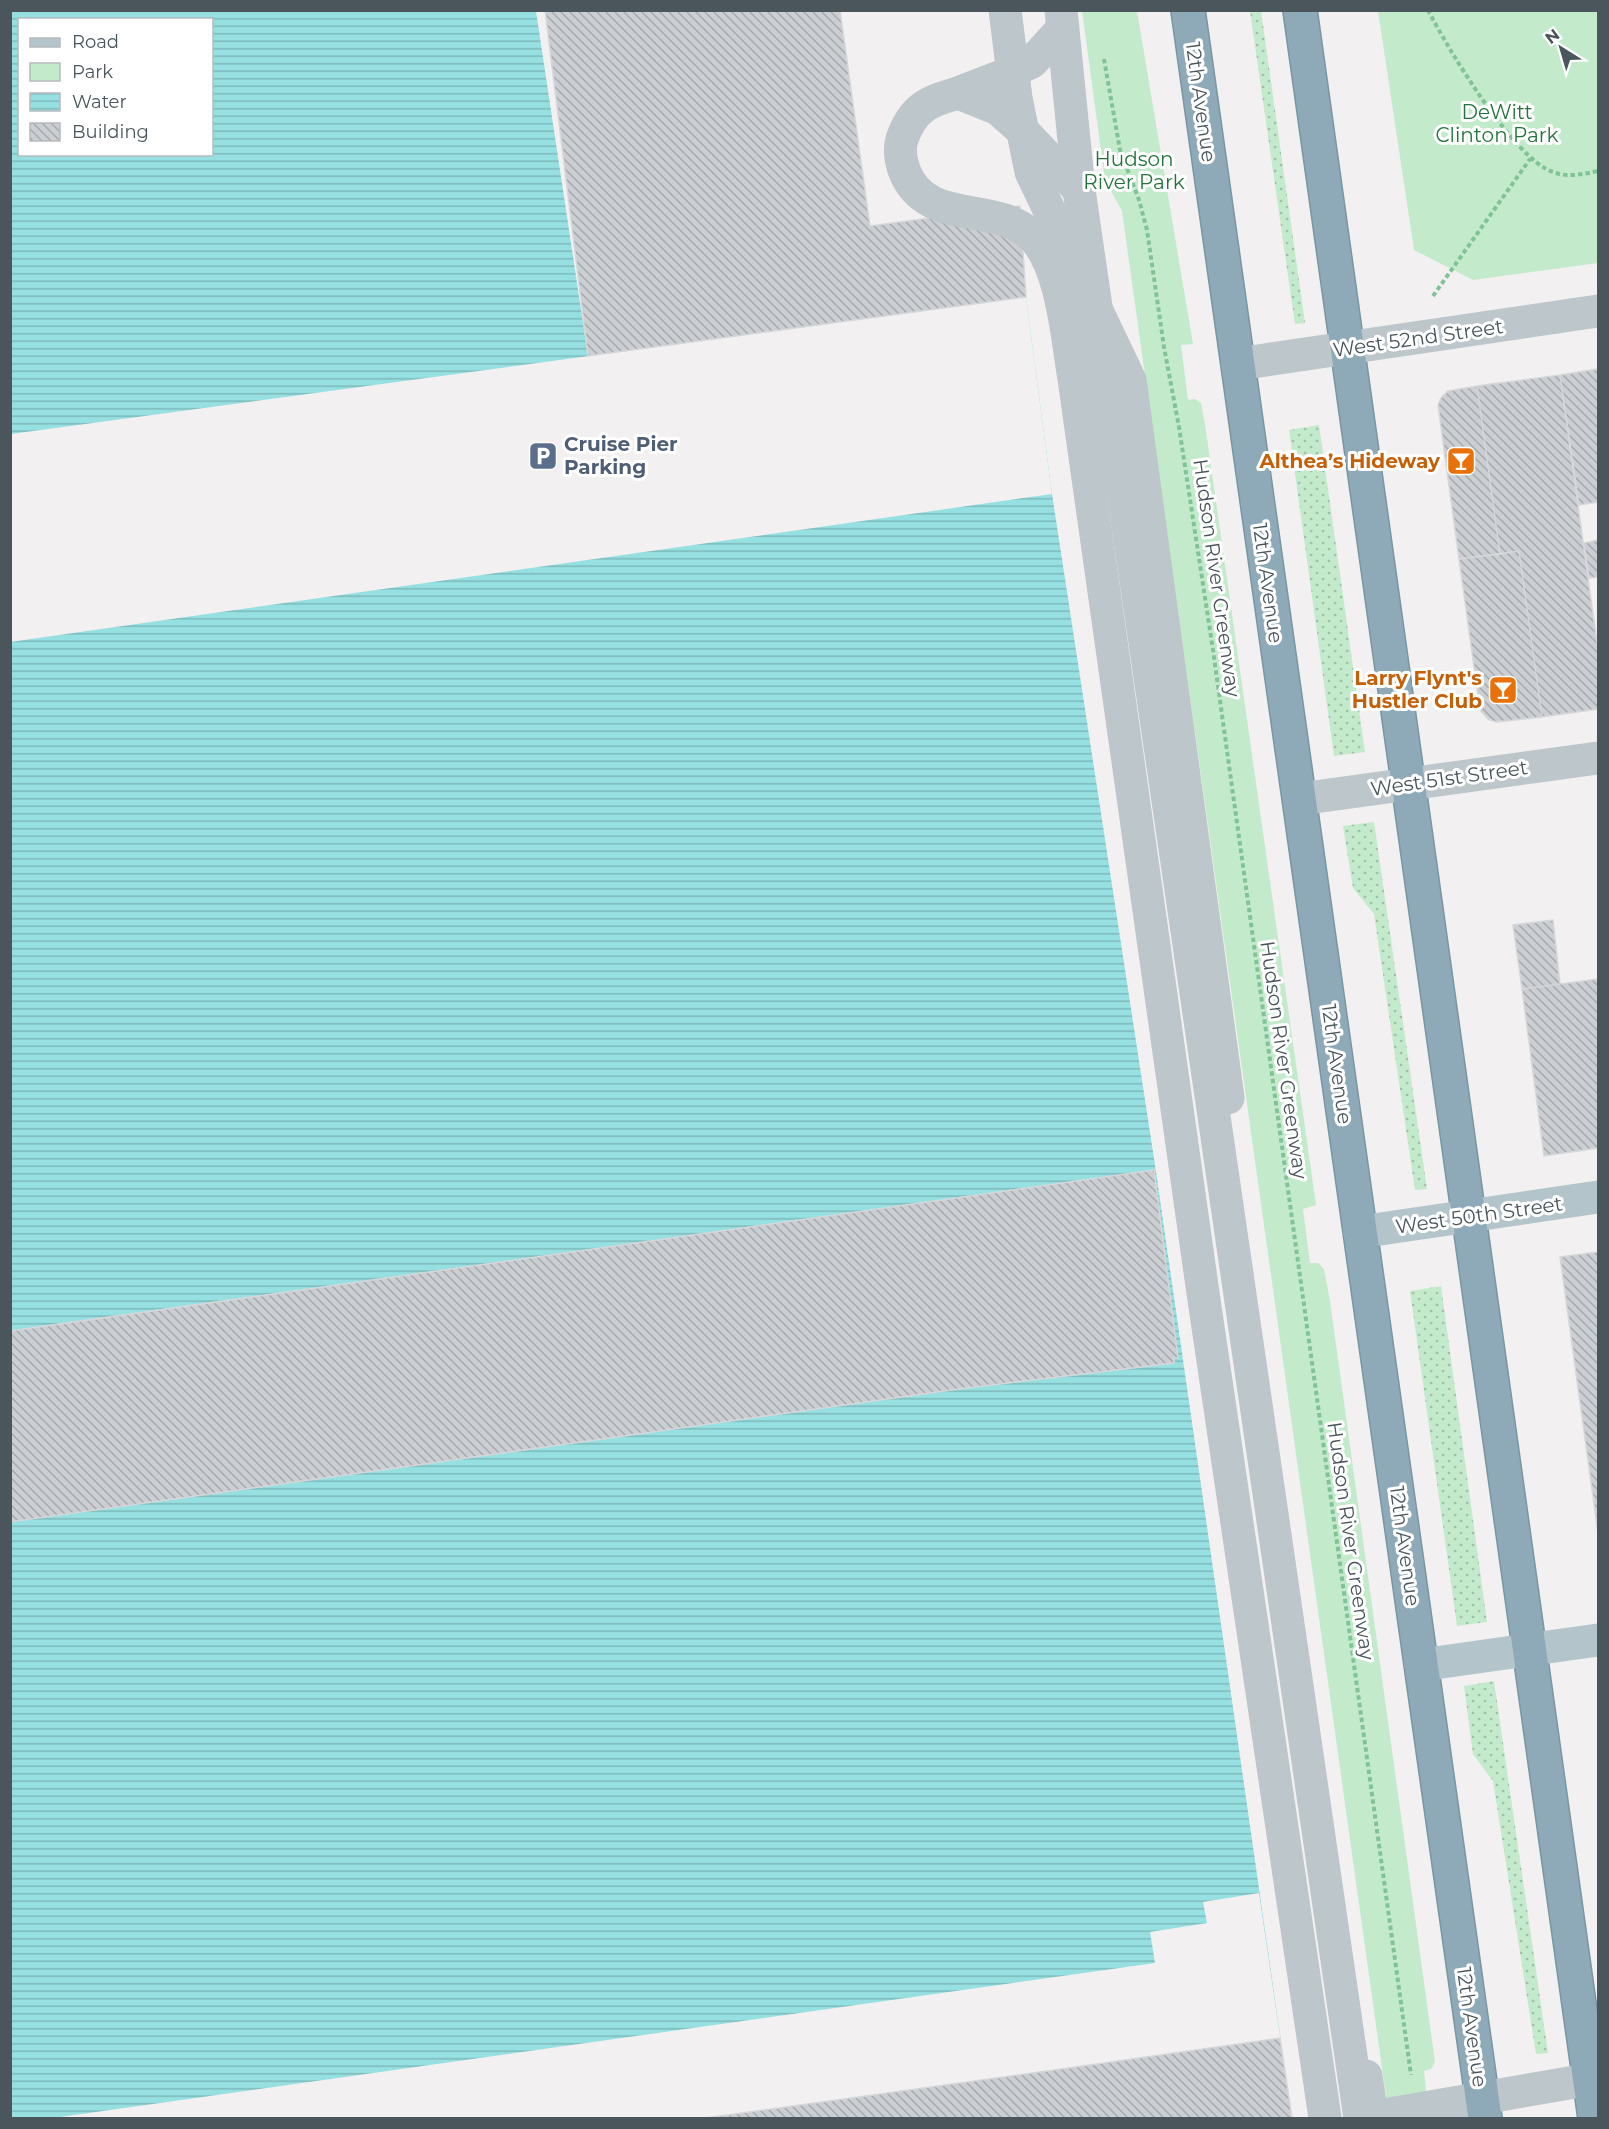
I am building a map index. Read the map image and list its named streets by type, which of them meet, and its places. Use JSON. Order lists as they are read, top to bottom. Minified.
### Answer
{"streets":{"highway":["12th Avenue"],"main road":["West 50th Street"],"street":["West 52nd Street","West 51st Street"],"path":["Hudson River Greenway"]},"crossings":[["12th Avenue","West 52nd Street"],["12th Avenue","West 51st Street"],["12th Avenue","West 50th Street"]],"parks":["DeWitt Clinton Park","Hudson River Park"],"places":{"parking":["Cruise Pier Parking"],"bar":["Althea’s Hideway","Larry Flynt's Hustler Club"]},"legend":["Road","Park","Water","Building"],"north":"top left"}
